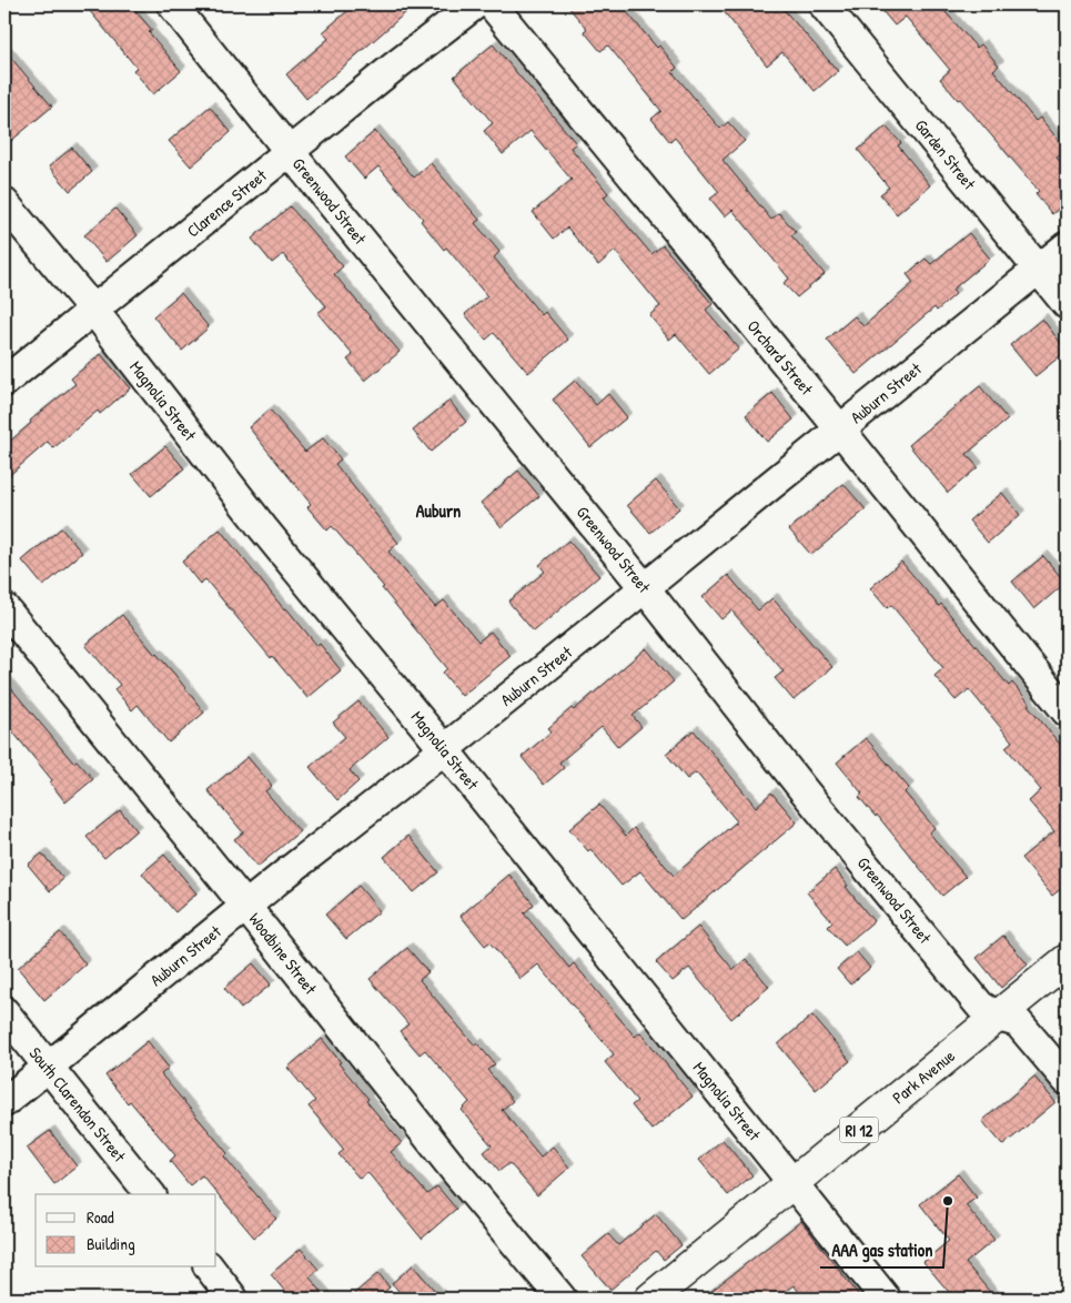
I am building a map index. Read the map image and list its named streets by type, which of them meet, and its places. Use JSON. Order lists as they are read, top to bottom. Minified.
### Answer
{"streets":{"main road":["Park Avenue","RI 12"],"street":["Garden Street","Greenwood Street","Clarence Street","Orchard Street","Auburn Street","Magnolia Street","Woodbine Street","South Clarendon Street"]},"crossings":[["Garden Street","Auburn Street"],["Greenwood Street","Clarence Street"],["Greenwood Street","Auburn Street"],["Greenwood Street","Park Avenue"],["Clarence Street","Magnolia Street"],["Orchard Street","Auburn Street"],["Auburn Street","Magnolia Street"],["Auburn Street","Woodbine Street"],["Auburn Street","South Clarendon Street"],["Magnolia Street","Park Avenue"]],"districts":["Auburn"],"places":["AAA gas station"],"legend":["Road","Building"]}
